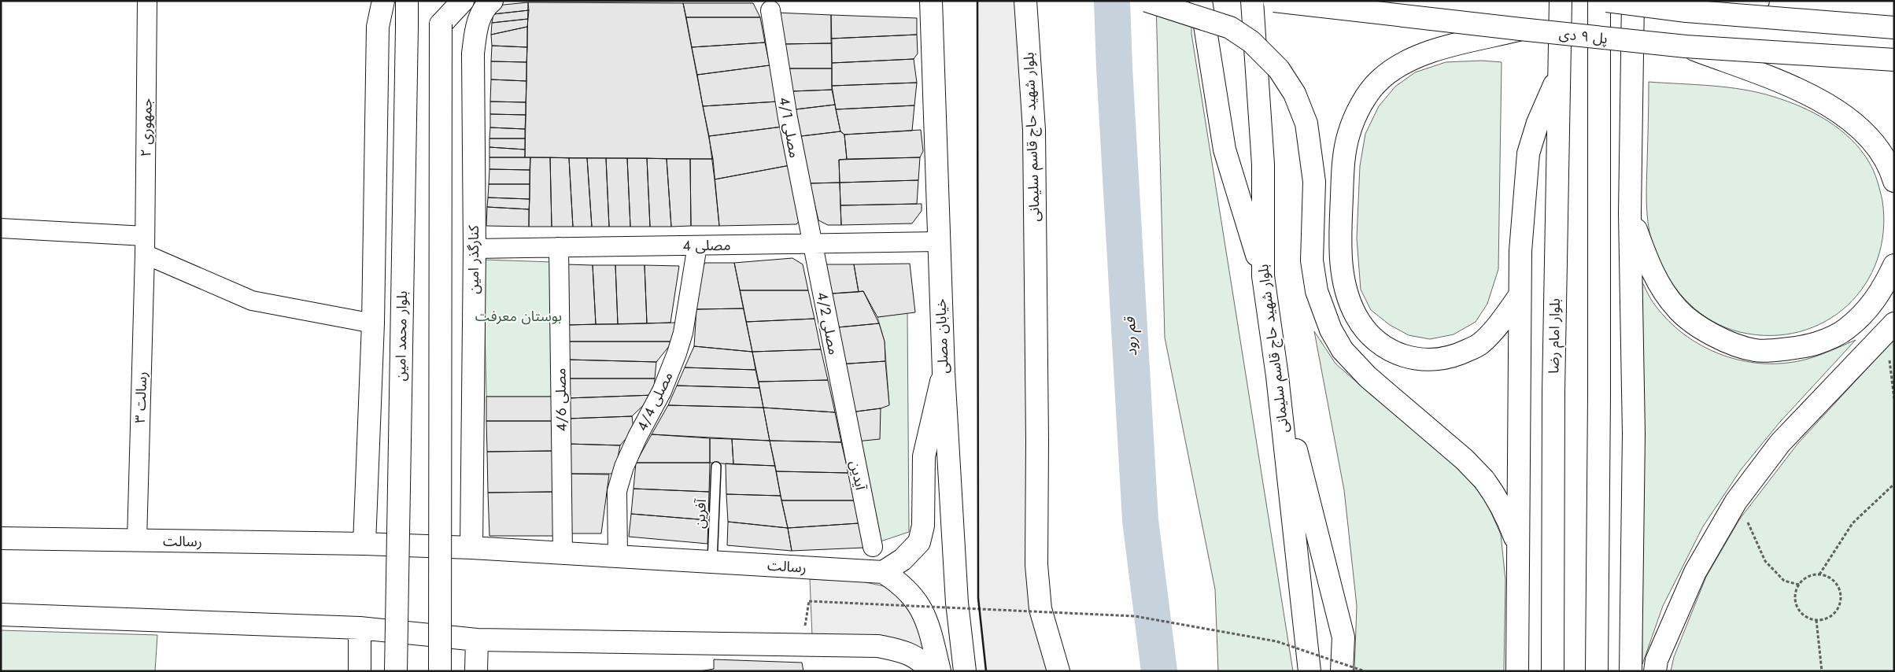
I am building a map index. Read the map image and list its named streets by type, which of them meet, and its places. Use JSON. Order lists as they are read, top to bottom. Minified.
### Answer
{"streets":{"main road":["پل ۹ دی","بلوار شهید حاج قاسم سلیمانی","کنارگذر امین","بلوار محمد امین","خیابان مصلی","بلوار امام رضا","رسالت"],"street":["جمهوری ۲","مصلی 4/1","مصلی 4","مصلی 4/2","رسالت ۳","مصلی 4/6","مصلی 4/4","آیدین"],"lane":["آفرین"]},"crossings":[["جمهوری ۲","رسالت ۳"],["مصلی 4/1","مصلی 4"],["مصلی 4/1","مصلی 4/2"],["مصلی 4","کنارگذر امین"],["مصلی 4","مصلی 4/2"],["مصلی 4","خیابان مصلی"],["مصلی 4","مصلی 4/6"],["مصلی 4","مصلی 4/4"],["کنارگذر امین","رسالت"],["مصلی 4/2","آیدین"],["رسالت ۳","رسالت"],["مصلی 4/6","رسالت"],["مصلی 4/4","رسالت"],["آفرین","رسالت"]],"water":["قم رود"],"parks":["بوستان معرفت"]}
